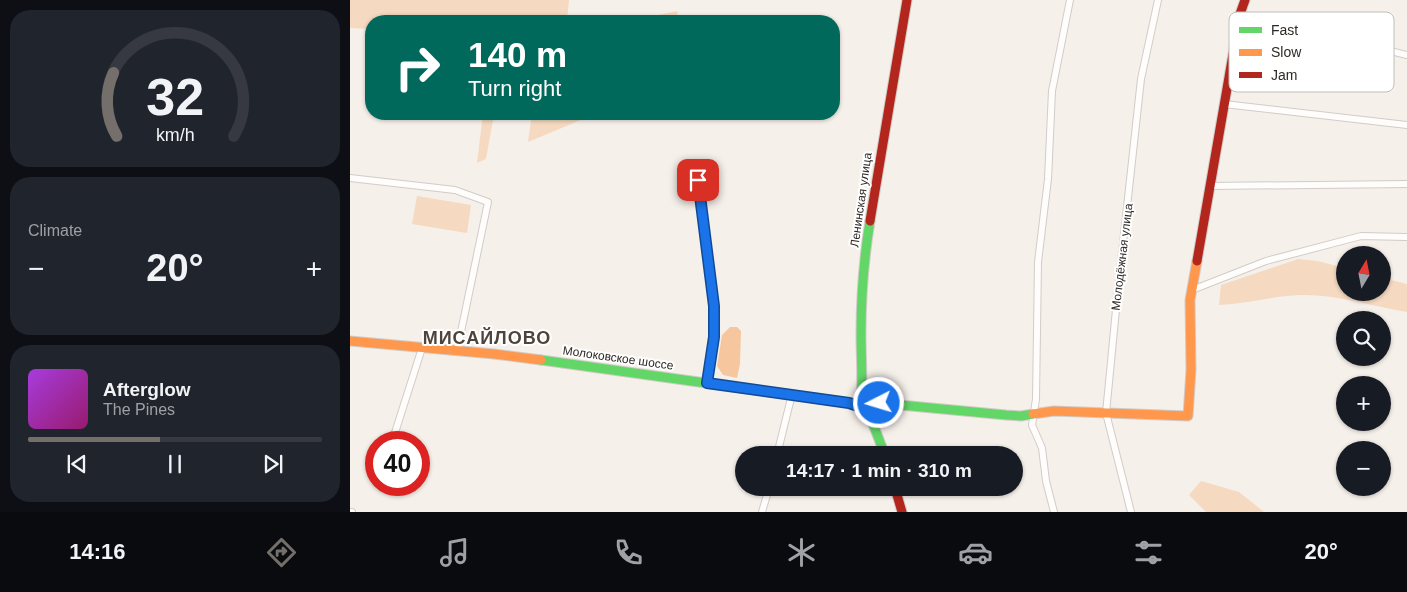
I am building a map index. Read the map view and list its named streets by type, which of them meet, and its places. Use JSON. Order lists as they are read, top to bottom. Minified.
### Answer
{"streets":{"street":["Ленинская улица","Молодёжная улица","Молоковское шоссе"]},"crossings":[["Ленинская улица","Молоковское шоссе"]],"districts":["МИСАЙЛОВО"],"legend":["Fast","Slow","Jam"],"north":"top","page":{"turn":["140 m","Turn right"],"tile":"Climate","map_buttons":["+","−"],"heat":["−","20°","+"],"song":["Afterglow","The Pines"],"limit":"40","trip":"14:17 · 1 min · 310 m","tabs":["14:16","20°"],"gauge":["32","km/h"]}}
